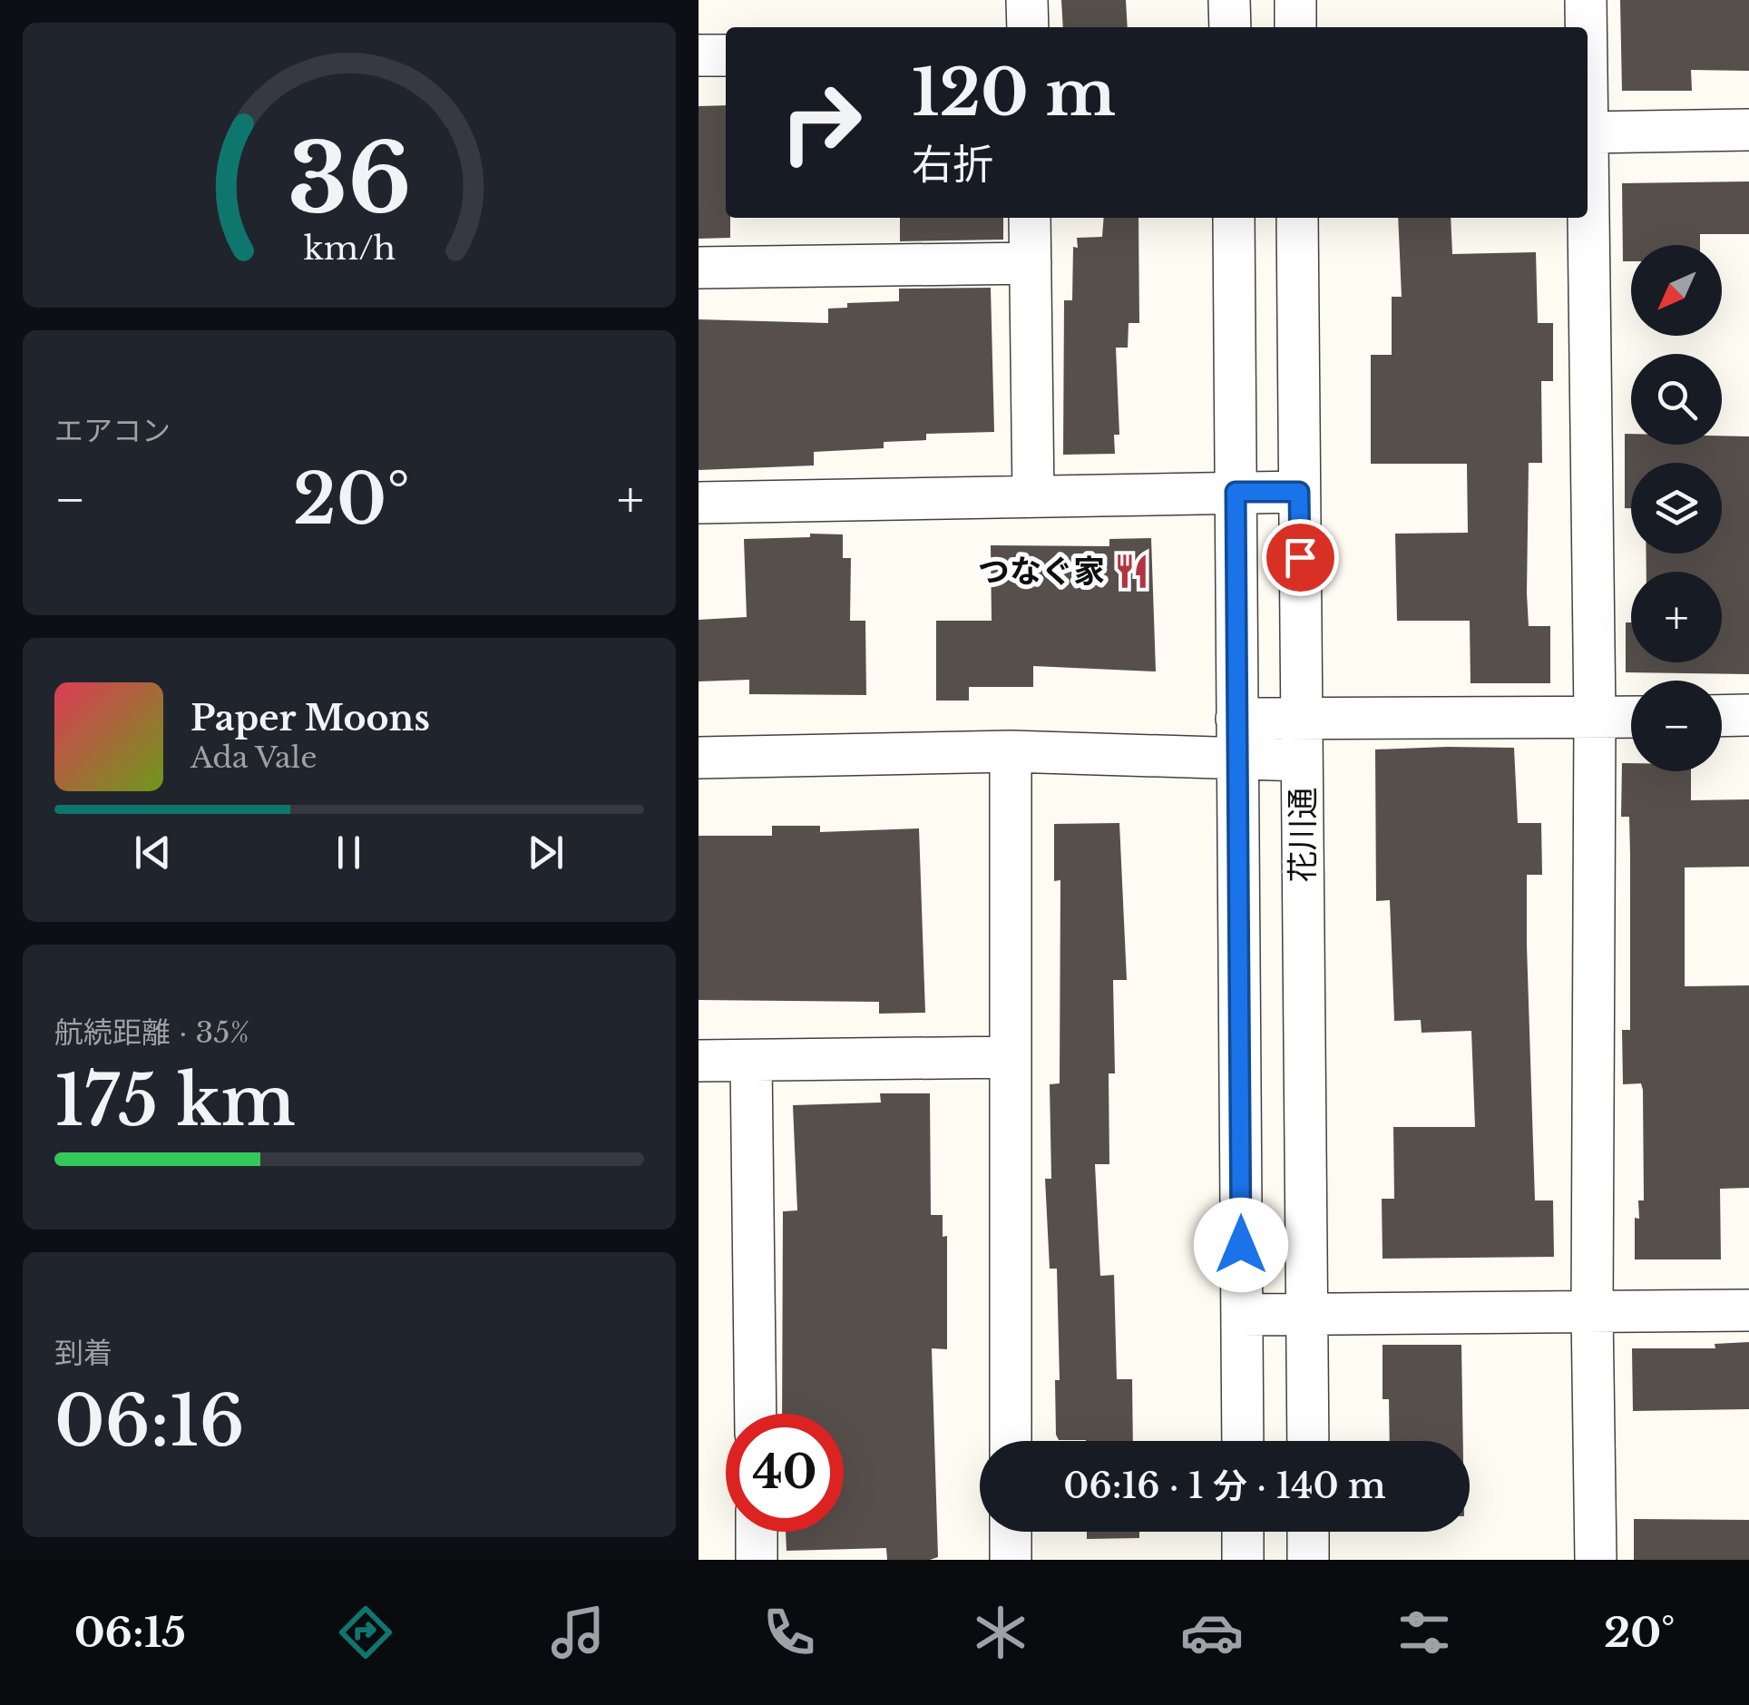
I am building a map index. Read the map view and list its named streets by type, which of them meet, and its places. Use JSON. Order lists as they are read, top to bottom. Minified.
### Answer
{"streets":{"street":["花川通"]},"places":{"restaurant":["つなぐ家"]},"north":"bottom left","page":{"turn":["120 m","右折"],"map_buttons":["+","−"],"tile":["エアコン",["航続距離 · 35%","175 km"],["到着","06:16"]],"heat":["−","20°","+"],"song":["Paper Moons","Ada Vale"],"limit":"40","trip":"06:16 · 1 分 · 140 m","tabs":["06:15","20°"],"gauge":["36","km/h"]}}
